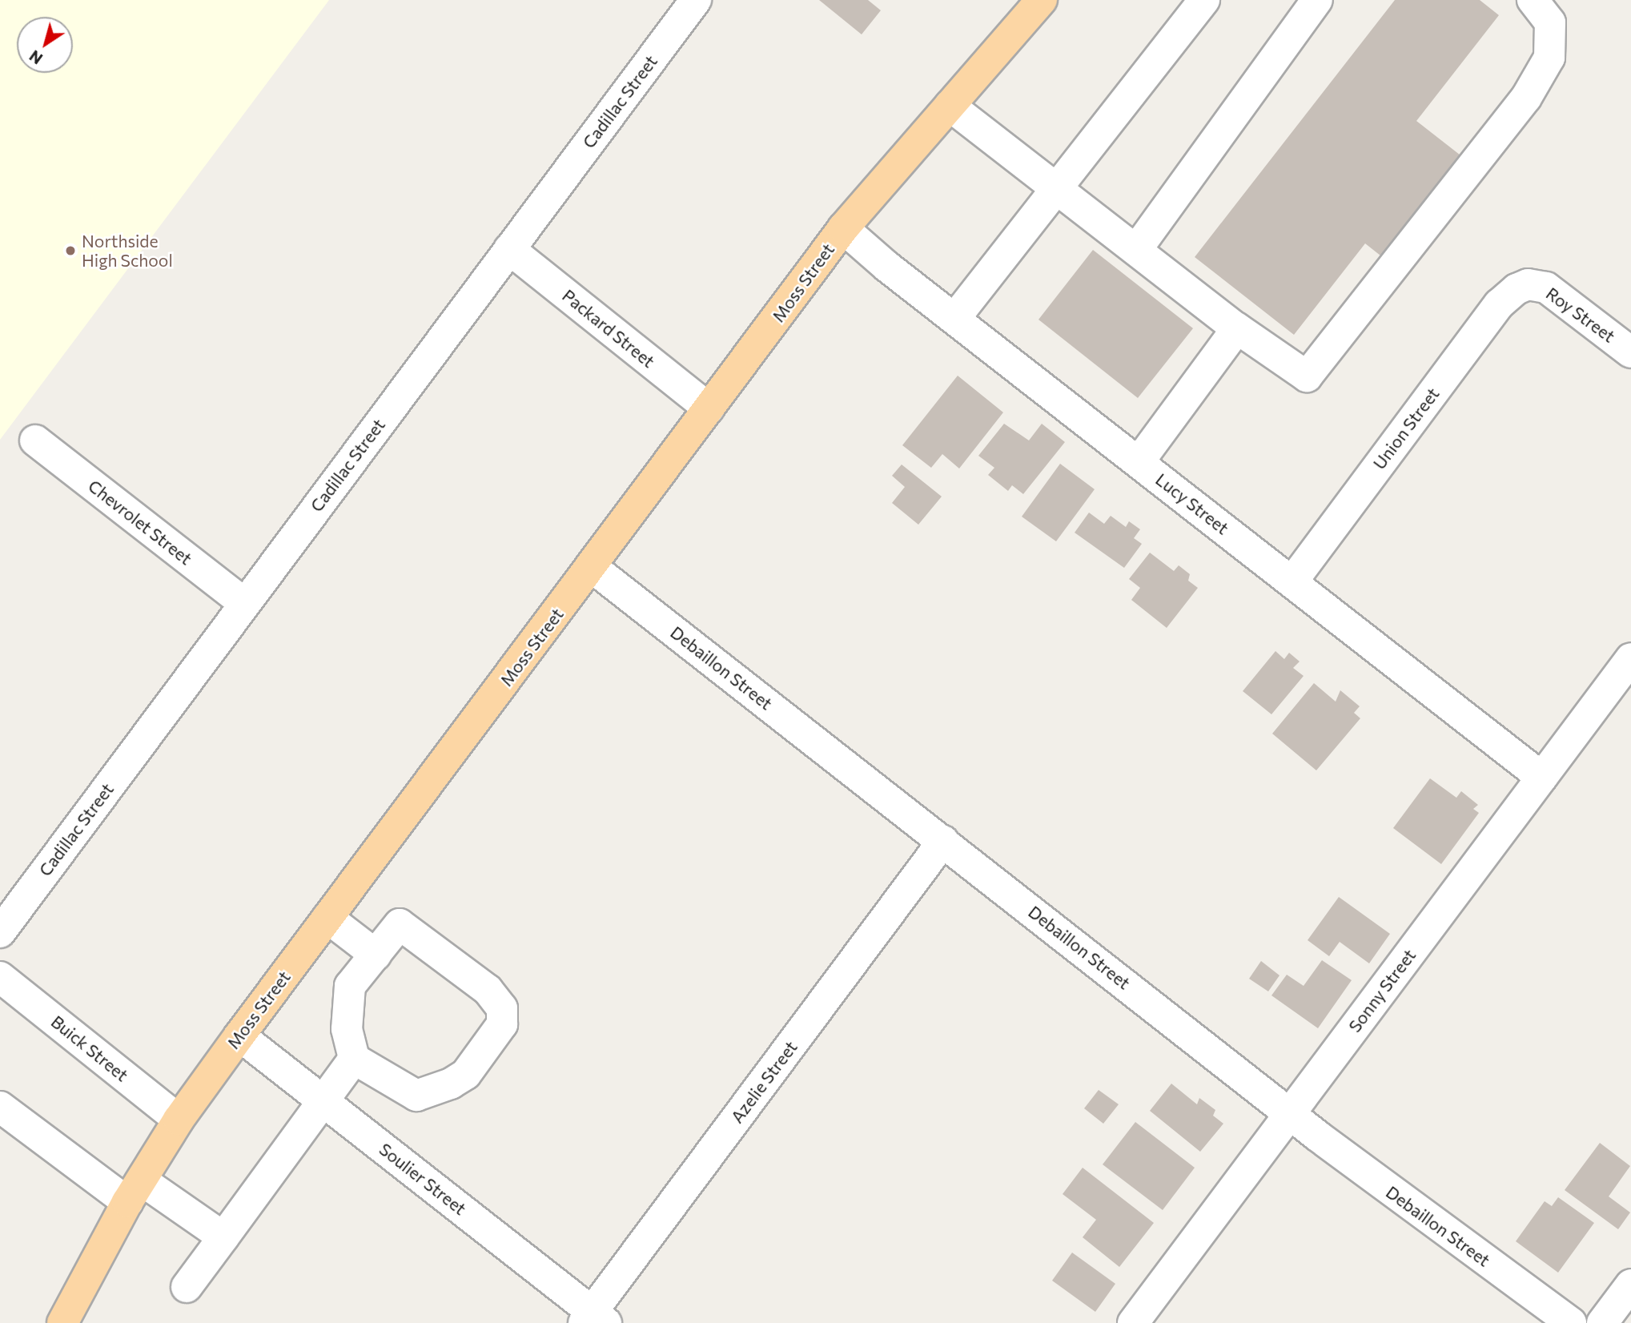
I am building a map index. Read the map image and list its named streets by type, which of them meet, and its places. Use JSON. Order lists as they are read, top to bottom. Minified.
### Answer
{"streets":{"main road":["Moss Street"],"street":["Cadillac Street","Roy Street","Packard Street","Union Street","Lucy Street","Chevrolet Street","Debaillon Street","Sonny Street","Buick Street","Azelie Street","Soulier Street"]},"crossings":[["Cadillac Street","Packard Street"],["Cadillac Street","Chevrolet Street"],["Moss Street","Packard Street"],["Moss Street","Lucy Street"],["Moss Street","Debaillon Street"],["Moss Street","Buick Street"],["Moss Street","Soulier Street"],["Roy Street","Union Street"],["Union Street","Lucy Street"],["Lucy Street","Sonny Street"],["Debaillon Street","Sonny Street"],["Debaillon Street","Azelie Street"],["Azelie Street","Soulier Street"]],"places":["Northside High School"],"north":"bottom left"}
